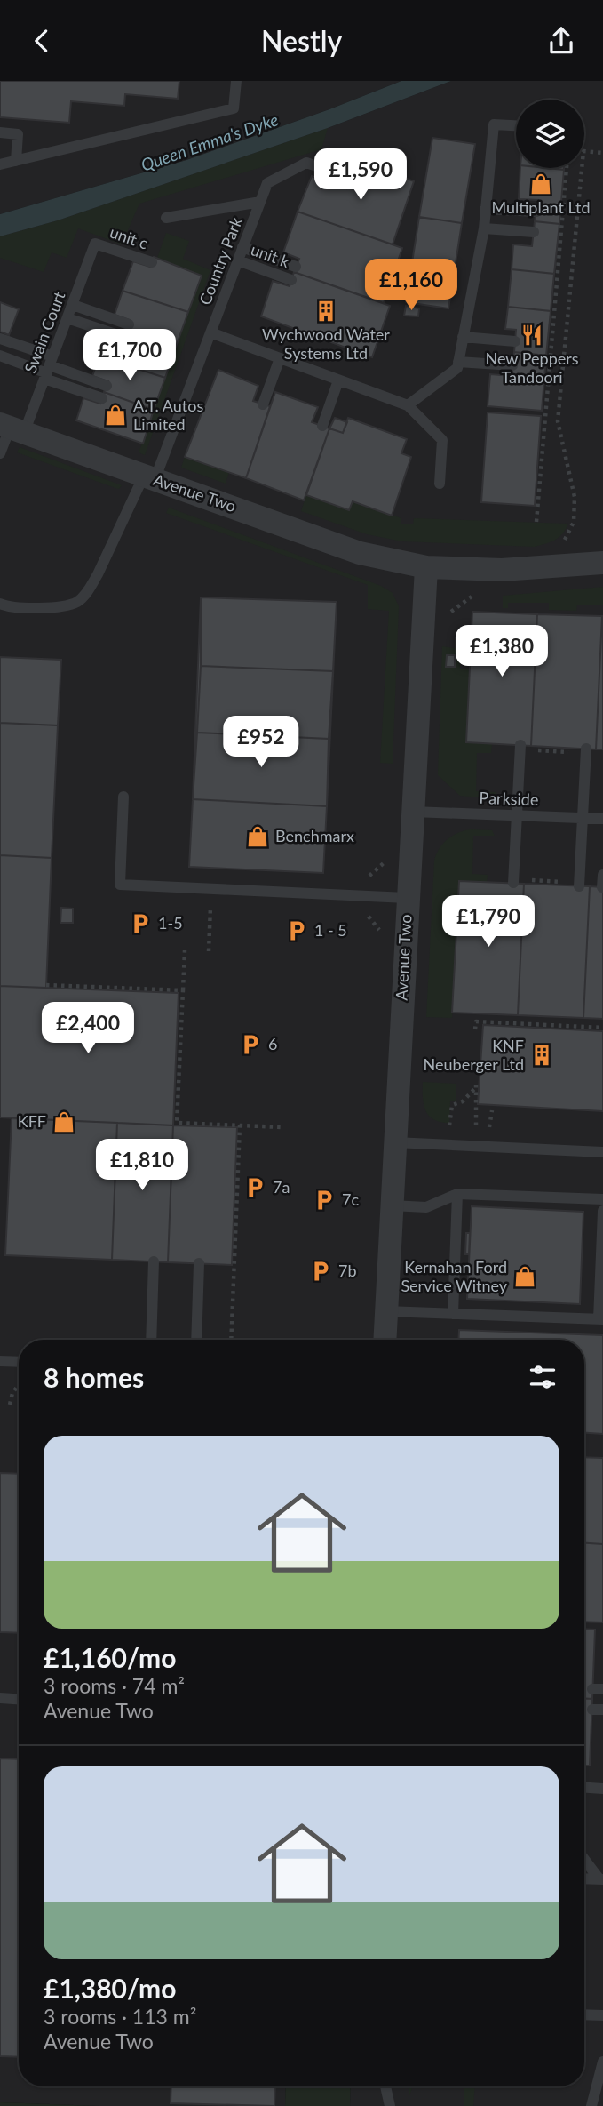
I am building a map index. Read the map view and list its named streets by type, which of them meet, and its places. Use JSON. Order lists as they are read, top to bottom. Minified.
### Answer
{"streets":{"street":["Avenue Two"],"lane":["unit c","unit k","Country Park","Swain Court","Parkside"]},"crossings":[["unit c","Swain Court"],["unit k","Country Park"],["Country Park","Avenue Two"],["Swain Court","Avenue Two"],["Avenue Two","Parkside"]],"water":["Queen Emma's Dyke"],"places":{"shop":["Multiplant Ltd","A.T. Autos Limited","Benchmarx","KFF","Kernahan Ford Service Witney"],"building":["Wychwood Water Systems Ltd","KNF Neuberger Ltd"],"restaurant":["New Peppers Tandoori"],"parking":["1-5","1 - 5","6","7a","7c","7b"]},"page":{"header":"Nestly","price":["£1,590","£1,160","£1,700","£1,380","£952","£1,790","£2,400","£1,810"],"heading":"8 homes","list":[{"name":"£1,160/mo","note":"3 rooms · 74 m² · Avenue Two"},{"name":"£1,380/mo","note":"3 rooms · 113 m² · Avenue Two"}]}}
